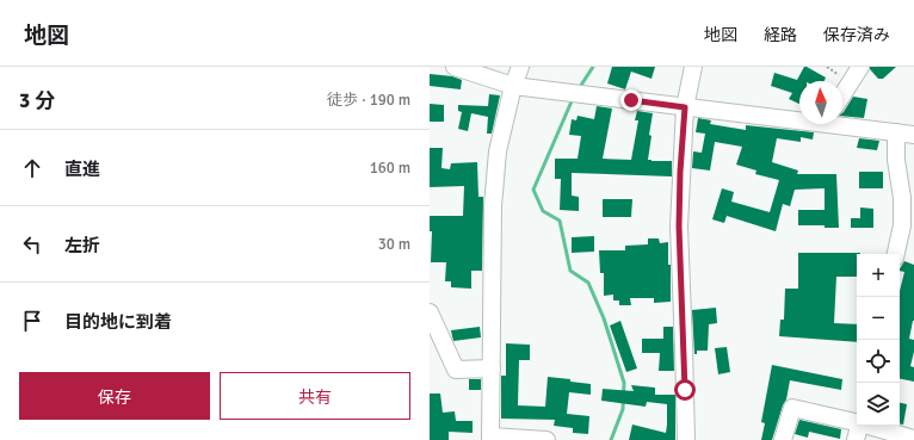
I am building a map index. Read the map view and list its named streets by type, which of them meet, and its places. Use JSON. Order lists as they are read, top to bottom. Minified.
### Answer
{"north":"top","page":{"header":"地図","nav":["地図","経路","保存済み"],"heading":["3 分","徒歩 · 190 m"],"list":[["直進","160 m"],["左折","30 m"],"目的地に到着"],"map_buttons":["+","−"],"buttons":["保存","共有"]}}
